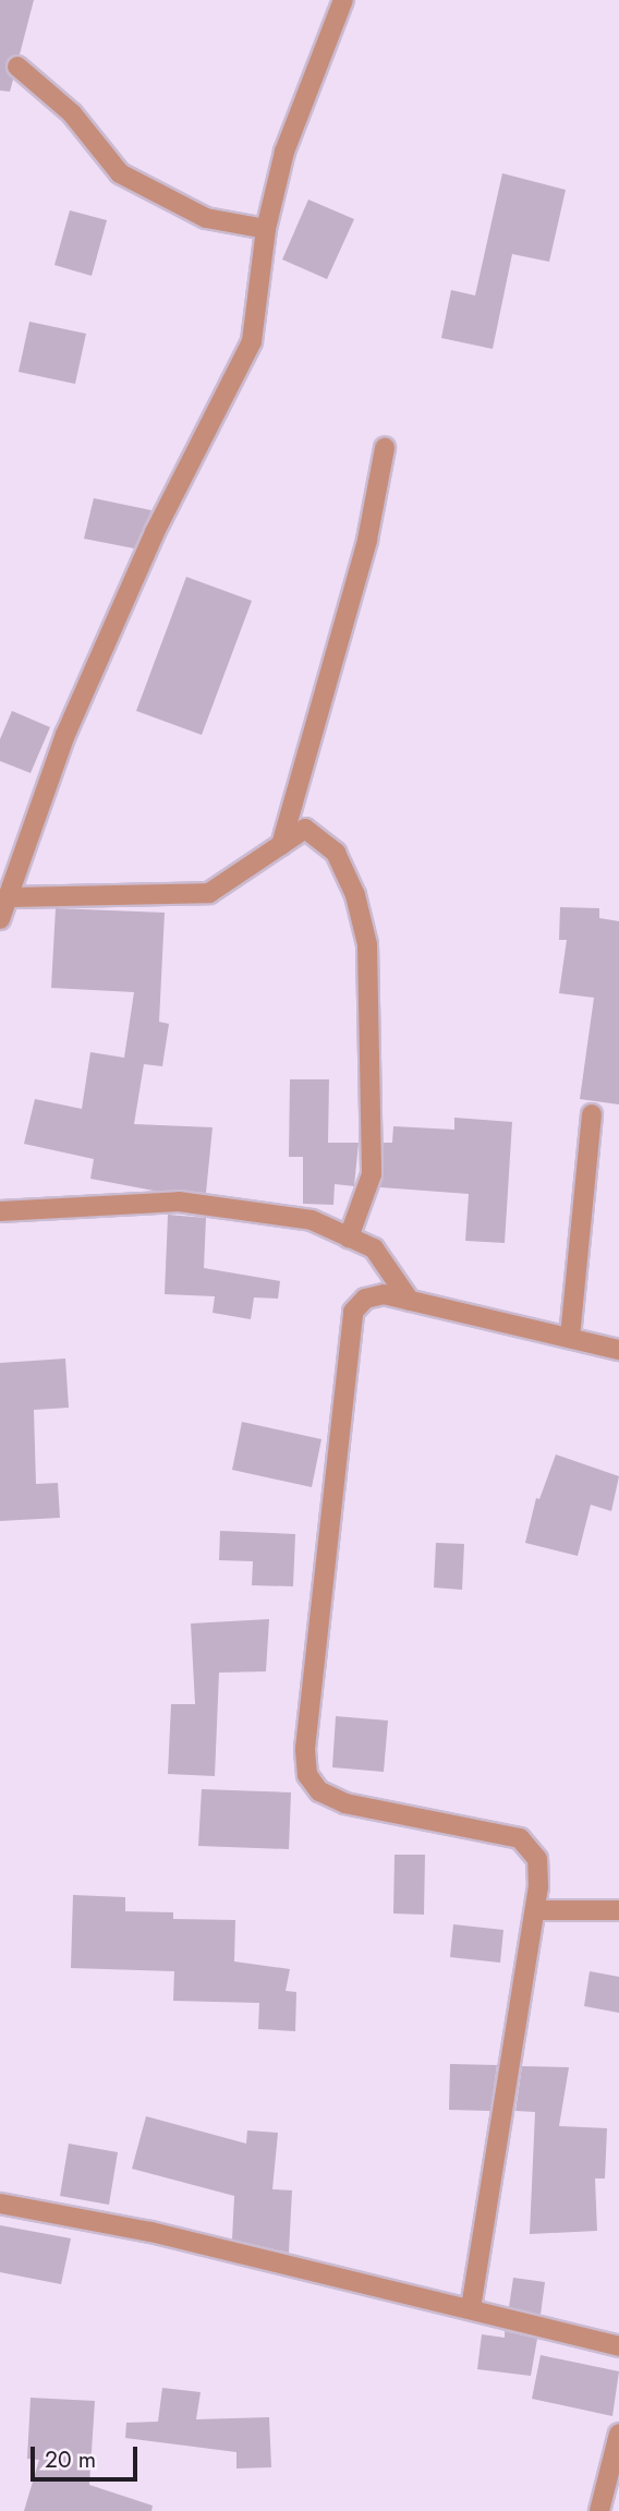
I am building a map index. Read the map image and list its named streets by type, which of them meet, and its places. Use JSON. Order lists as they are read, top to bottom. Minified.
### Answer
{"scale_bar":"20 m"}
